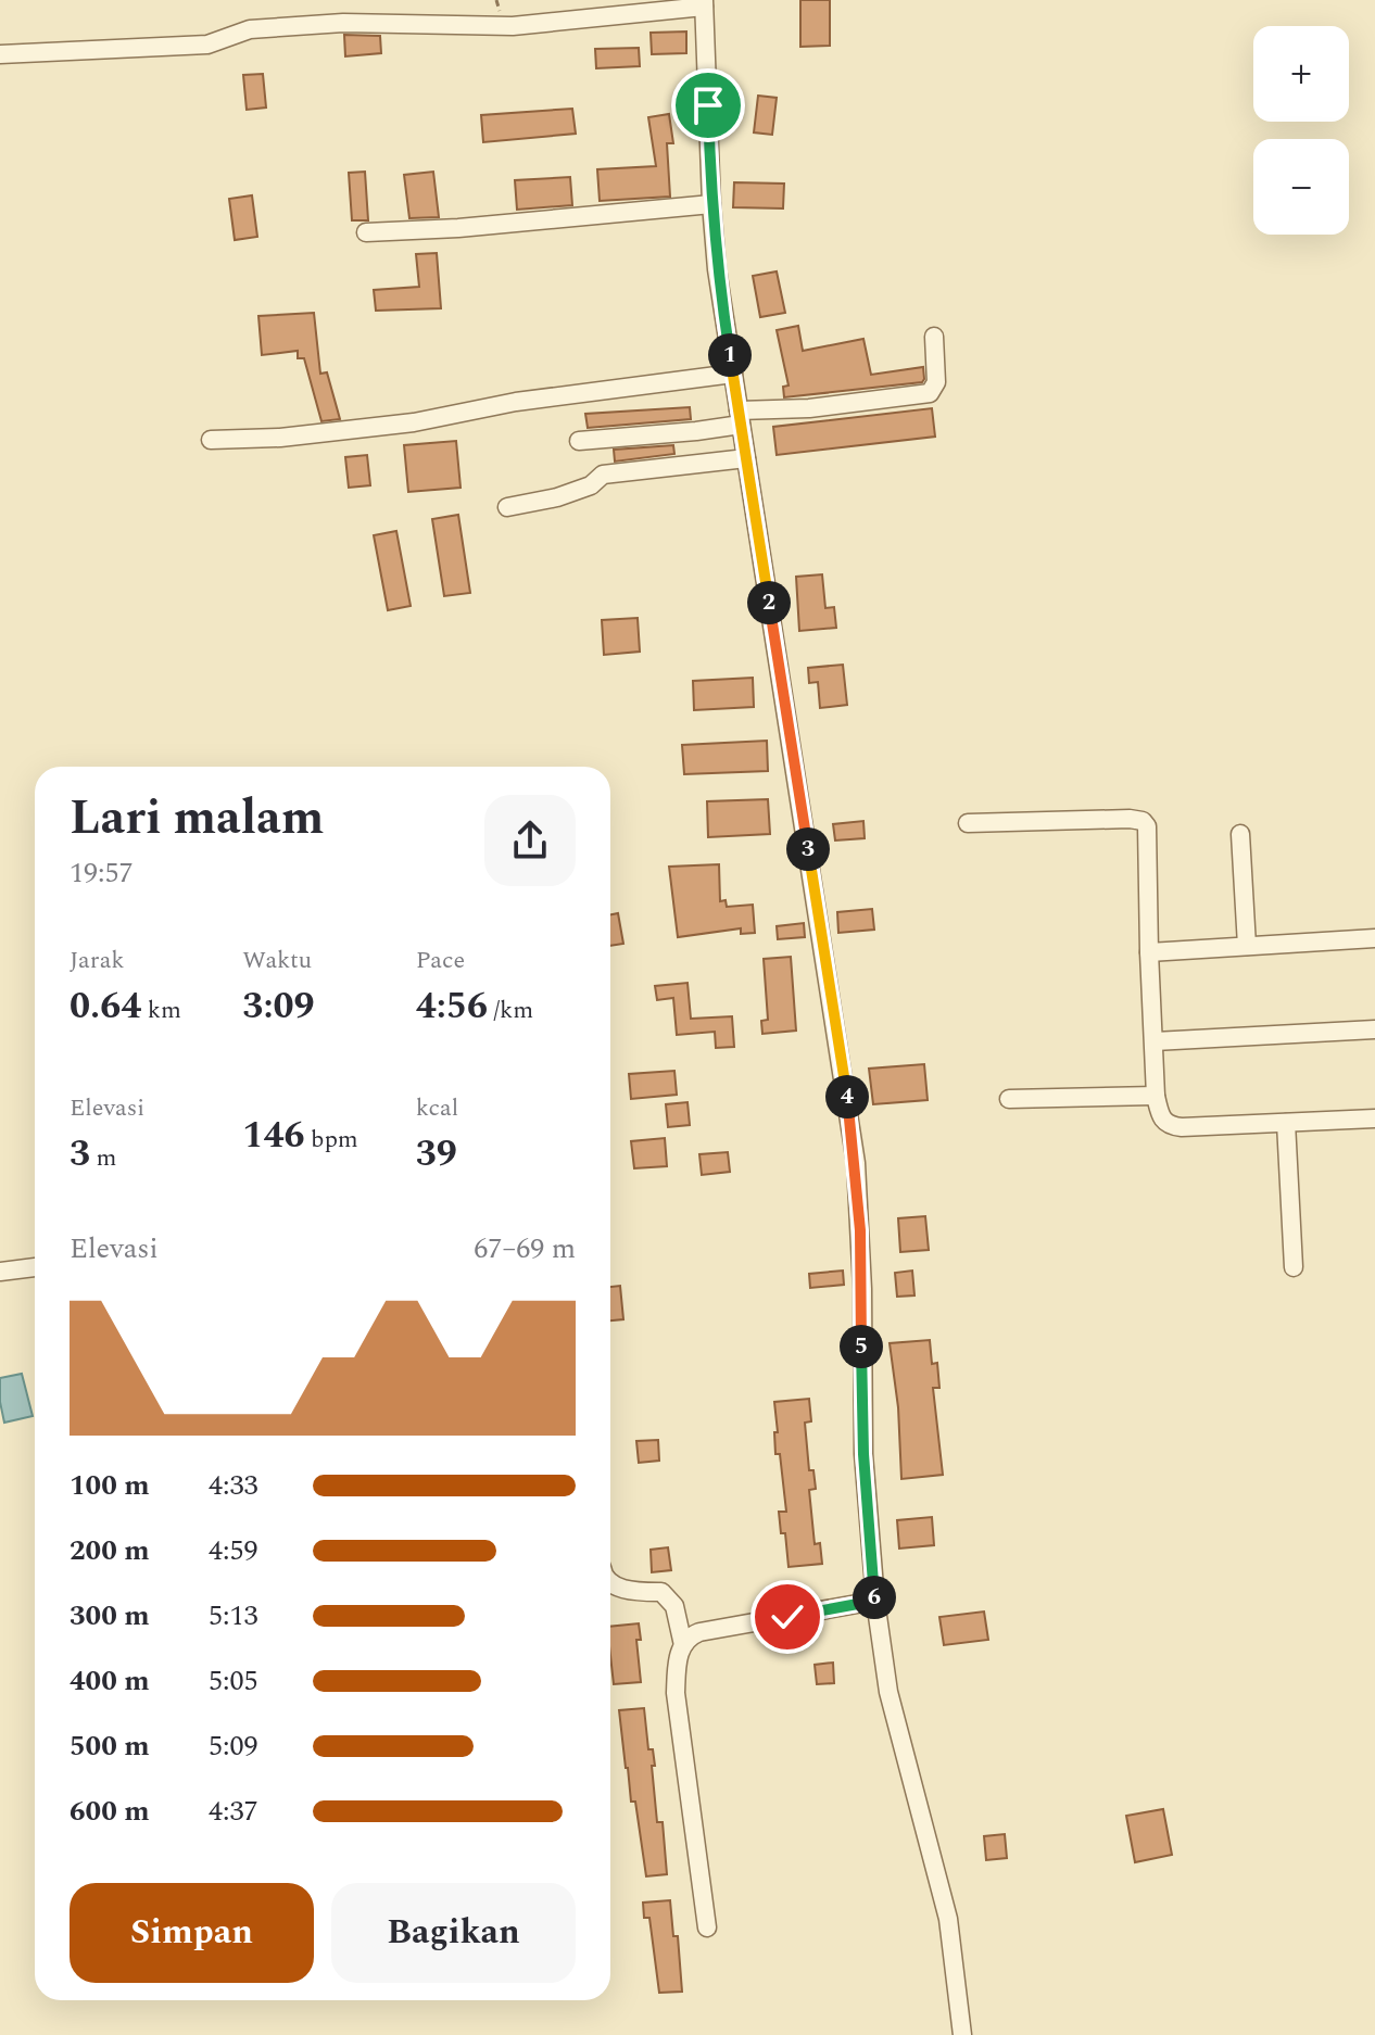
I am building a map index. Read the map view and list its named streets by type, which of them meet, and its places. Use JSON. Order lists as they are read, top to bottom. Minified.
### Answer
{"page":{"map_buttons":["+","−"],"pins":["1","2","3","4","5","6"],"heading":["Lari malam","19:57"],"stats":[["Jarak","0.64 km"],["Waktu","3:09"],["Pace","4:56 /km"],["Elevasi","3 m"],["146 bpm"],["kcal","39"]],"chart":["Elevasi","67–69 m"],"list":[{"name":"100 m","note":"4:33"},{"name":"200 m","note":"4:59"},{"name":"300 m","note":"5:13"},{"name":"400 m","note":"5:05"},{"name":"500 m","note":"5:09"},{"name":"600 m","note":"4:37"}],"buttons":["Simpan","Bagikan"]}}
